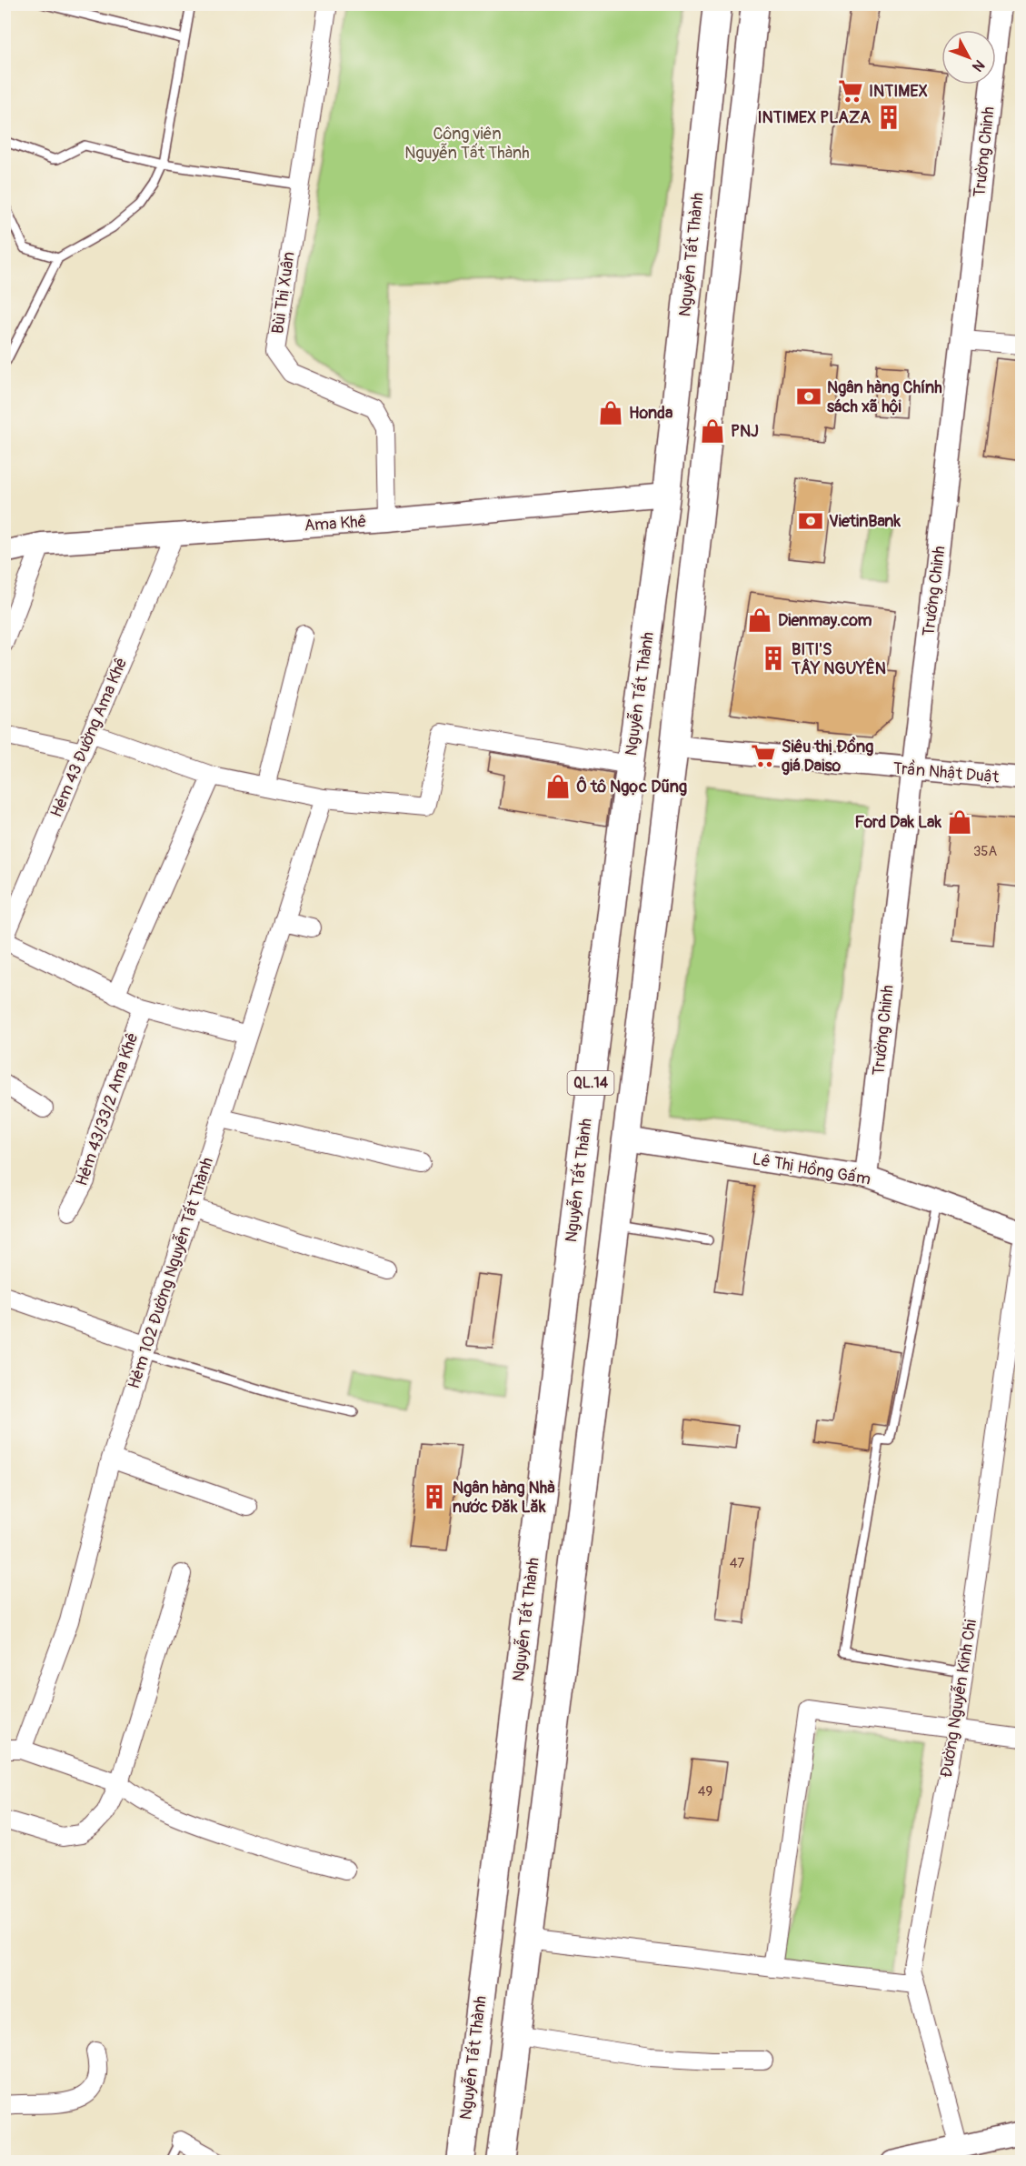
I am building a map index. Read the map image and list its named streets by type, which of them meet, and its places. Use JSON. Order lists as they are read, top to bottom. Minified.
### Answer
{"streets":{"main road":["Nguyễn Tất Thành","QL.14"],"street":["Trường Chinh","Bùi Thị Xuân","Ama Khê","Hẻm 43 Đường Ama Khê","Trần Nhật Duật","Hẻm 43/33/2 Ama Khê","Lê Thị Hồng Gấm","Hẻm 102 Đường Nguyễn Tất Thành","Đường Nguyễn Kinh Chi"]},"crossings":[["Trường Chinh","Trần Nhật Duật"],["Trường Chinh","Lê Thị Hồng Gấm"],["Nguyễn Tất Thành","Ama Khê"],["Bùi Thị Xuân","Ama Khê"],["Ama Khê","Hẻm 43 Đường Ama Khê"],["Trần Nhật Duật","QL.14"],["QL.14","Lê Thị Hồng Gấm"]],"parks":["Công viên Nguyễn Tất Thành"],"places":{"supermarket":["INTIMEX","Siêu thị Đồng giá Daiso"],"building":["INTIMEX PLAZA","BITI'S TÂY NGUYÊN","Ngân hàng Nhà nước Đăk Lăk"],"bank":["Ngân hàng Chính sách xã hội","VietinBank"],"shop":["Honda","PNJ","Dienmay.com","Ô tô Ngọc Dũng","Ford Dak Lak"]},"house_numbers":["35A","47","49"],"north":"bottom right"}
